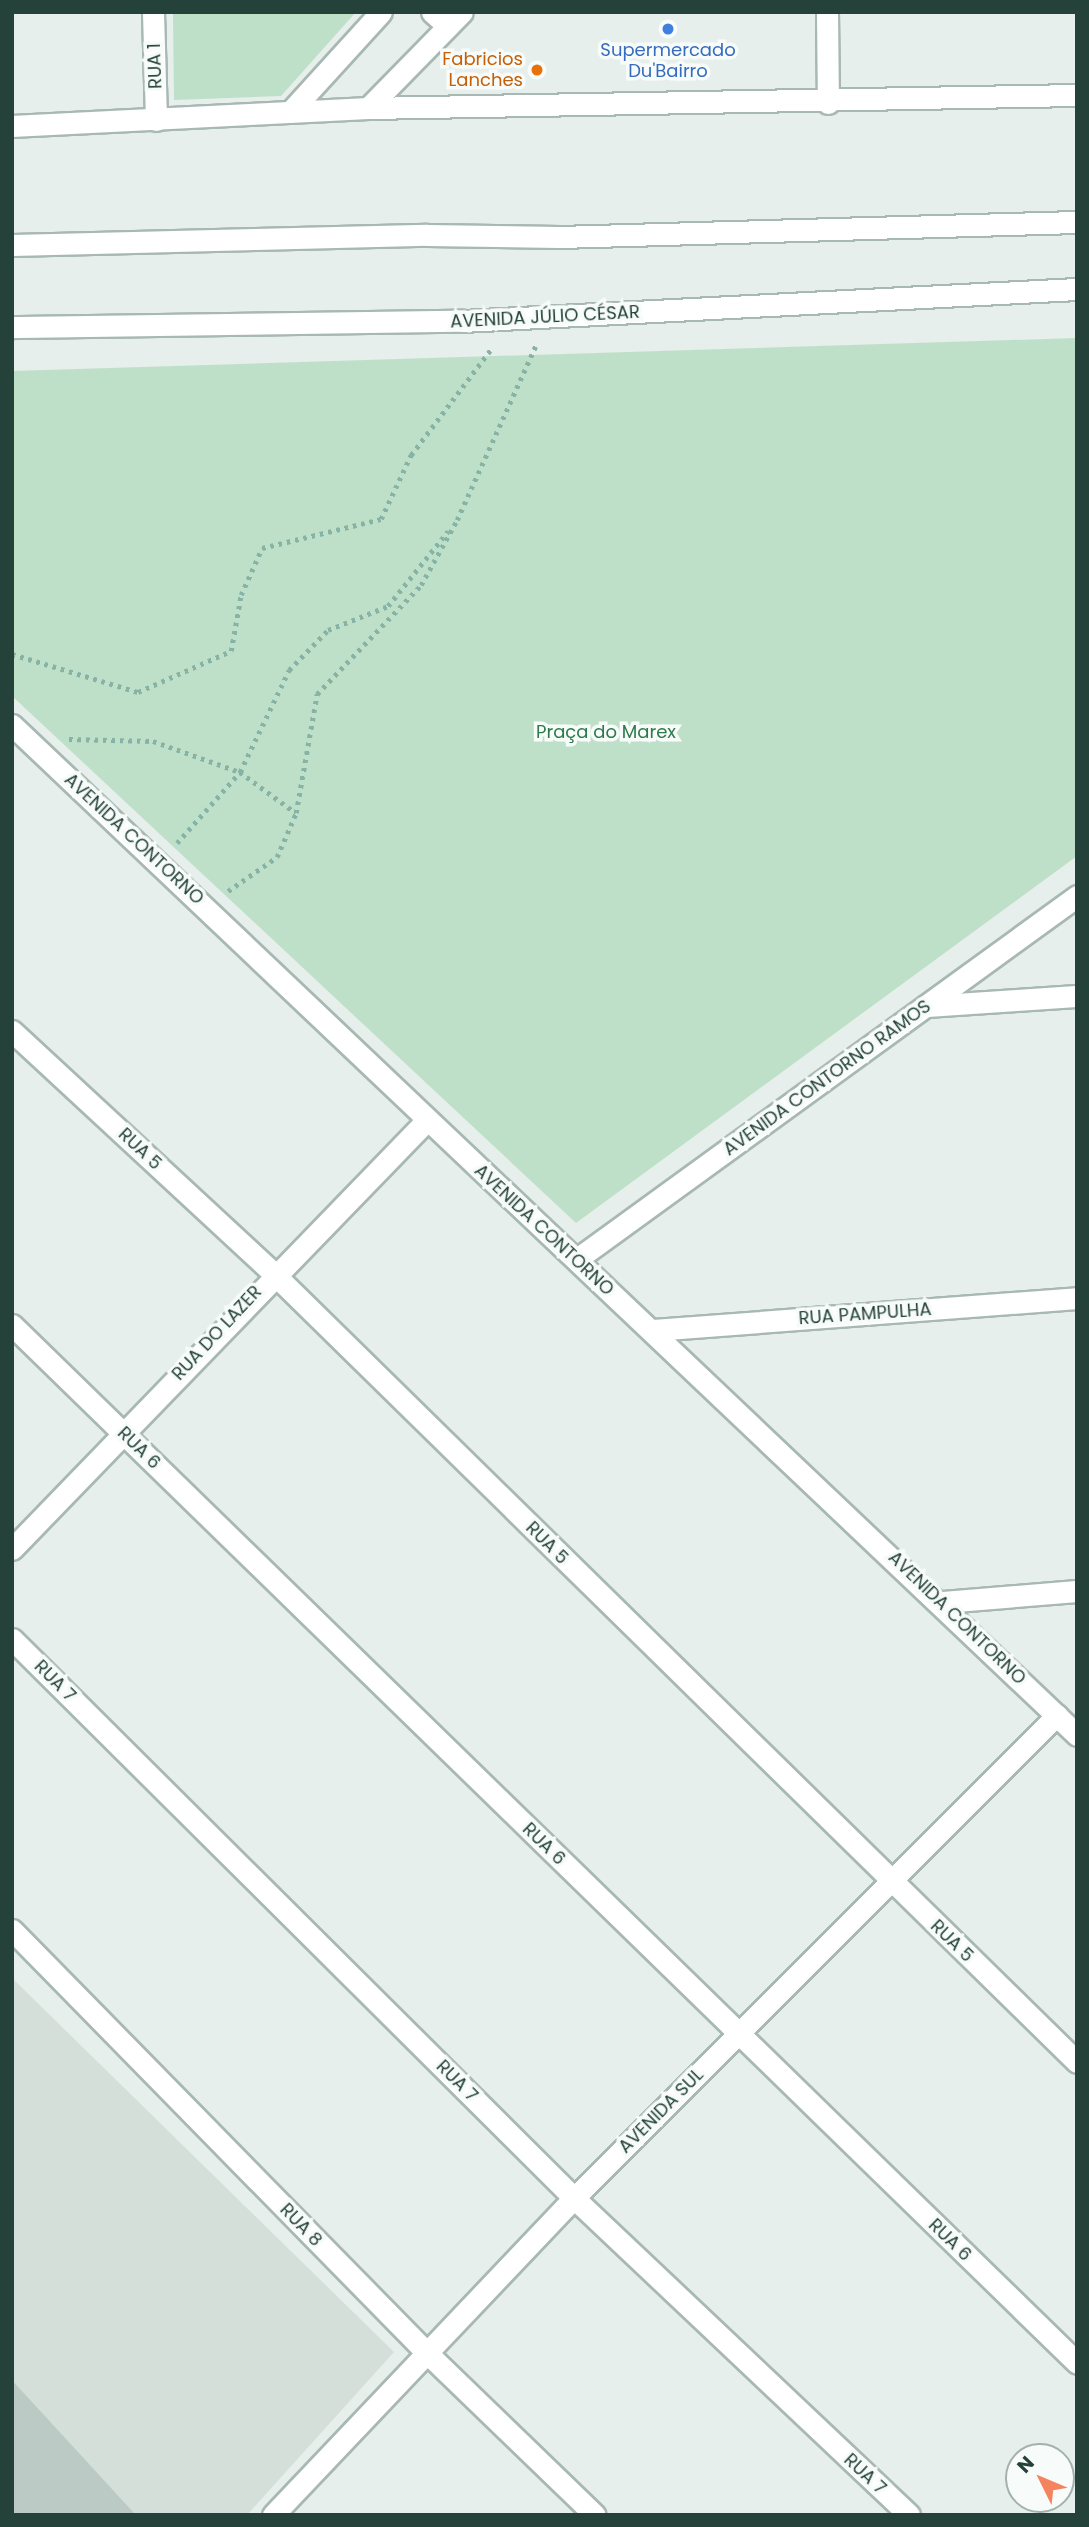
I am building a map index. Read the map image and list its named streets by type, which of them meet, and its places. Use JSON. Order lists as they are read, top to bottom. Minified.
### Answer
{"streets":{"street":["RUA 1","AVENIDA JÚLIO CÉSAR","AVENIDA CONTORNO","AVENIDA CONTORNO RAMOS","RUA 5","RUA PAMPULHA","RUA DO LAZER","RUA 6","RUA 7","AVENIDA SUL","RUA 8"]},"crossings":[["AVENIDA CONTORNO","AVENIDA CONTORNO RAMOS"],["AVENIDA CONTORNO","RUA PAMPULHA"],["AVENIDA CONTORNO","RUA DO LAZER"],["AVENIDA CONTORNO","AVENIDA SUL"],["RUA 5","RUA DO LAZER"],["RUA 5","AVENIDA SUL"],["RUA DO LAZER","RUA 6"],["RUA 6","AVENIDA SUL"],["RUA 7","AVENIDA SUL"],["AVENIDA SUL","RUA 8"]],"parks":["Praça do Marex"],"places":["Supermercado Du'Bairro","Fabricios Lanches"],"north":"top left"}
